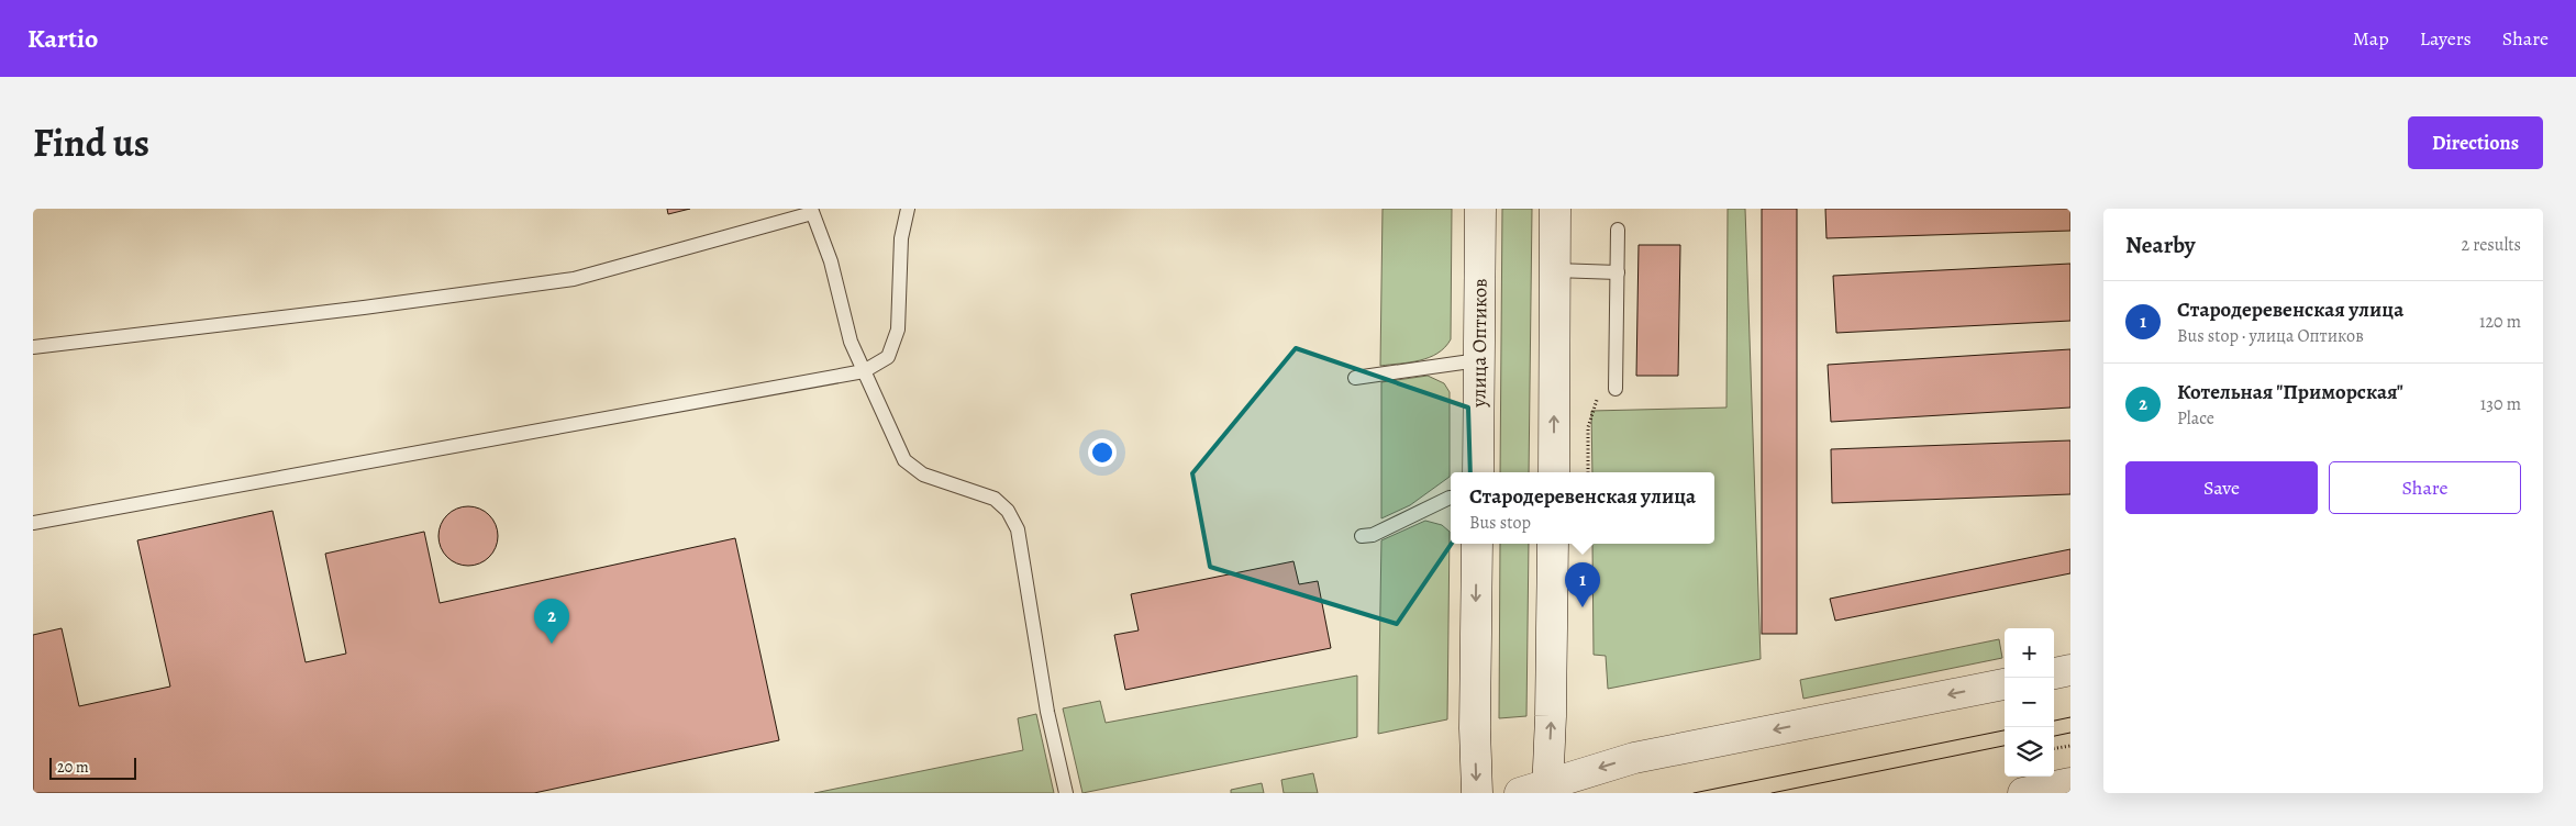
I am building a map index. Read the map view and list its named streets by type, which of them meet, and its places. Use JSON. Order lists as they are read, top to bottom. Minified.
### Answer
{"streets":{"main road":["улица Оптиков"]},"scale_bar":"20 m","page":{"header":"Kartio","nav":["Map","Layers","Share"],"title":"Find us","buttons":["Directions",["Save","Share"]],"heading":["Nearby","2 results"],"list":[{"mark":"1","name":"Стародеревенская улица","note":"Bus stop · улица Оптиков","value":"120 m"},{"mark":"2","name":"Котельная \"Приморская\"","note":"Place","value":"130 m"}],"popup":["Стародеревенская улица","Bus stop"],"pins":["1","2"],"map_buttons":["+","−"],"scale":"20 m"}}
